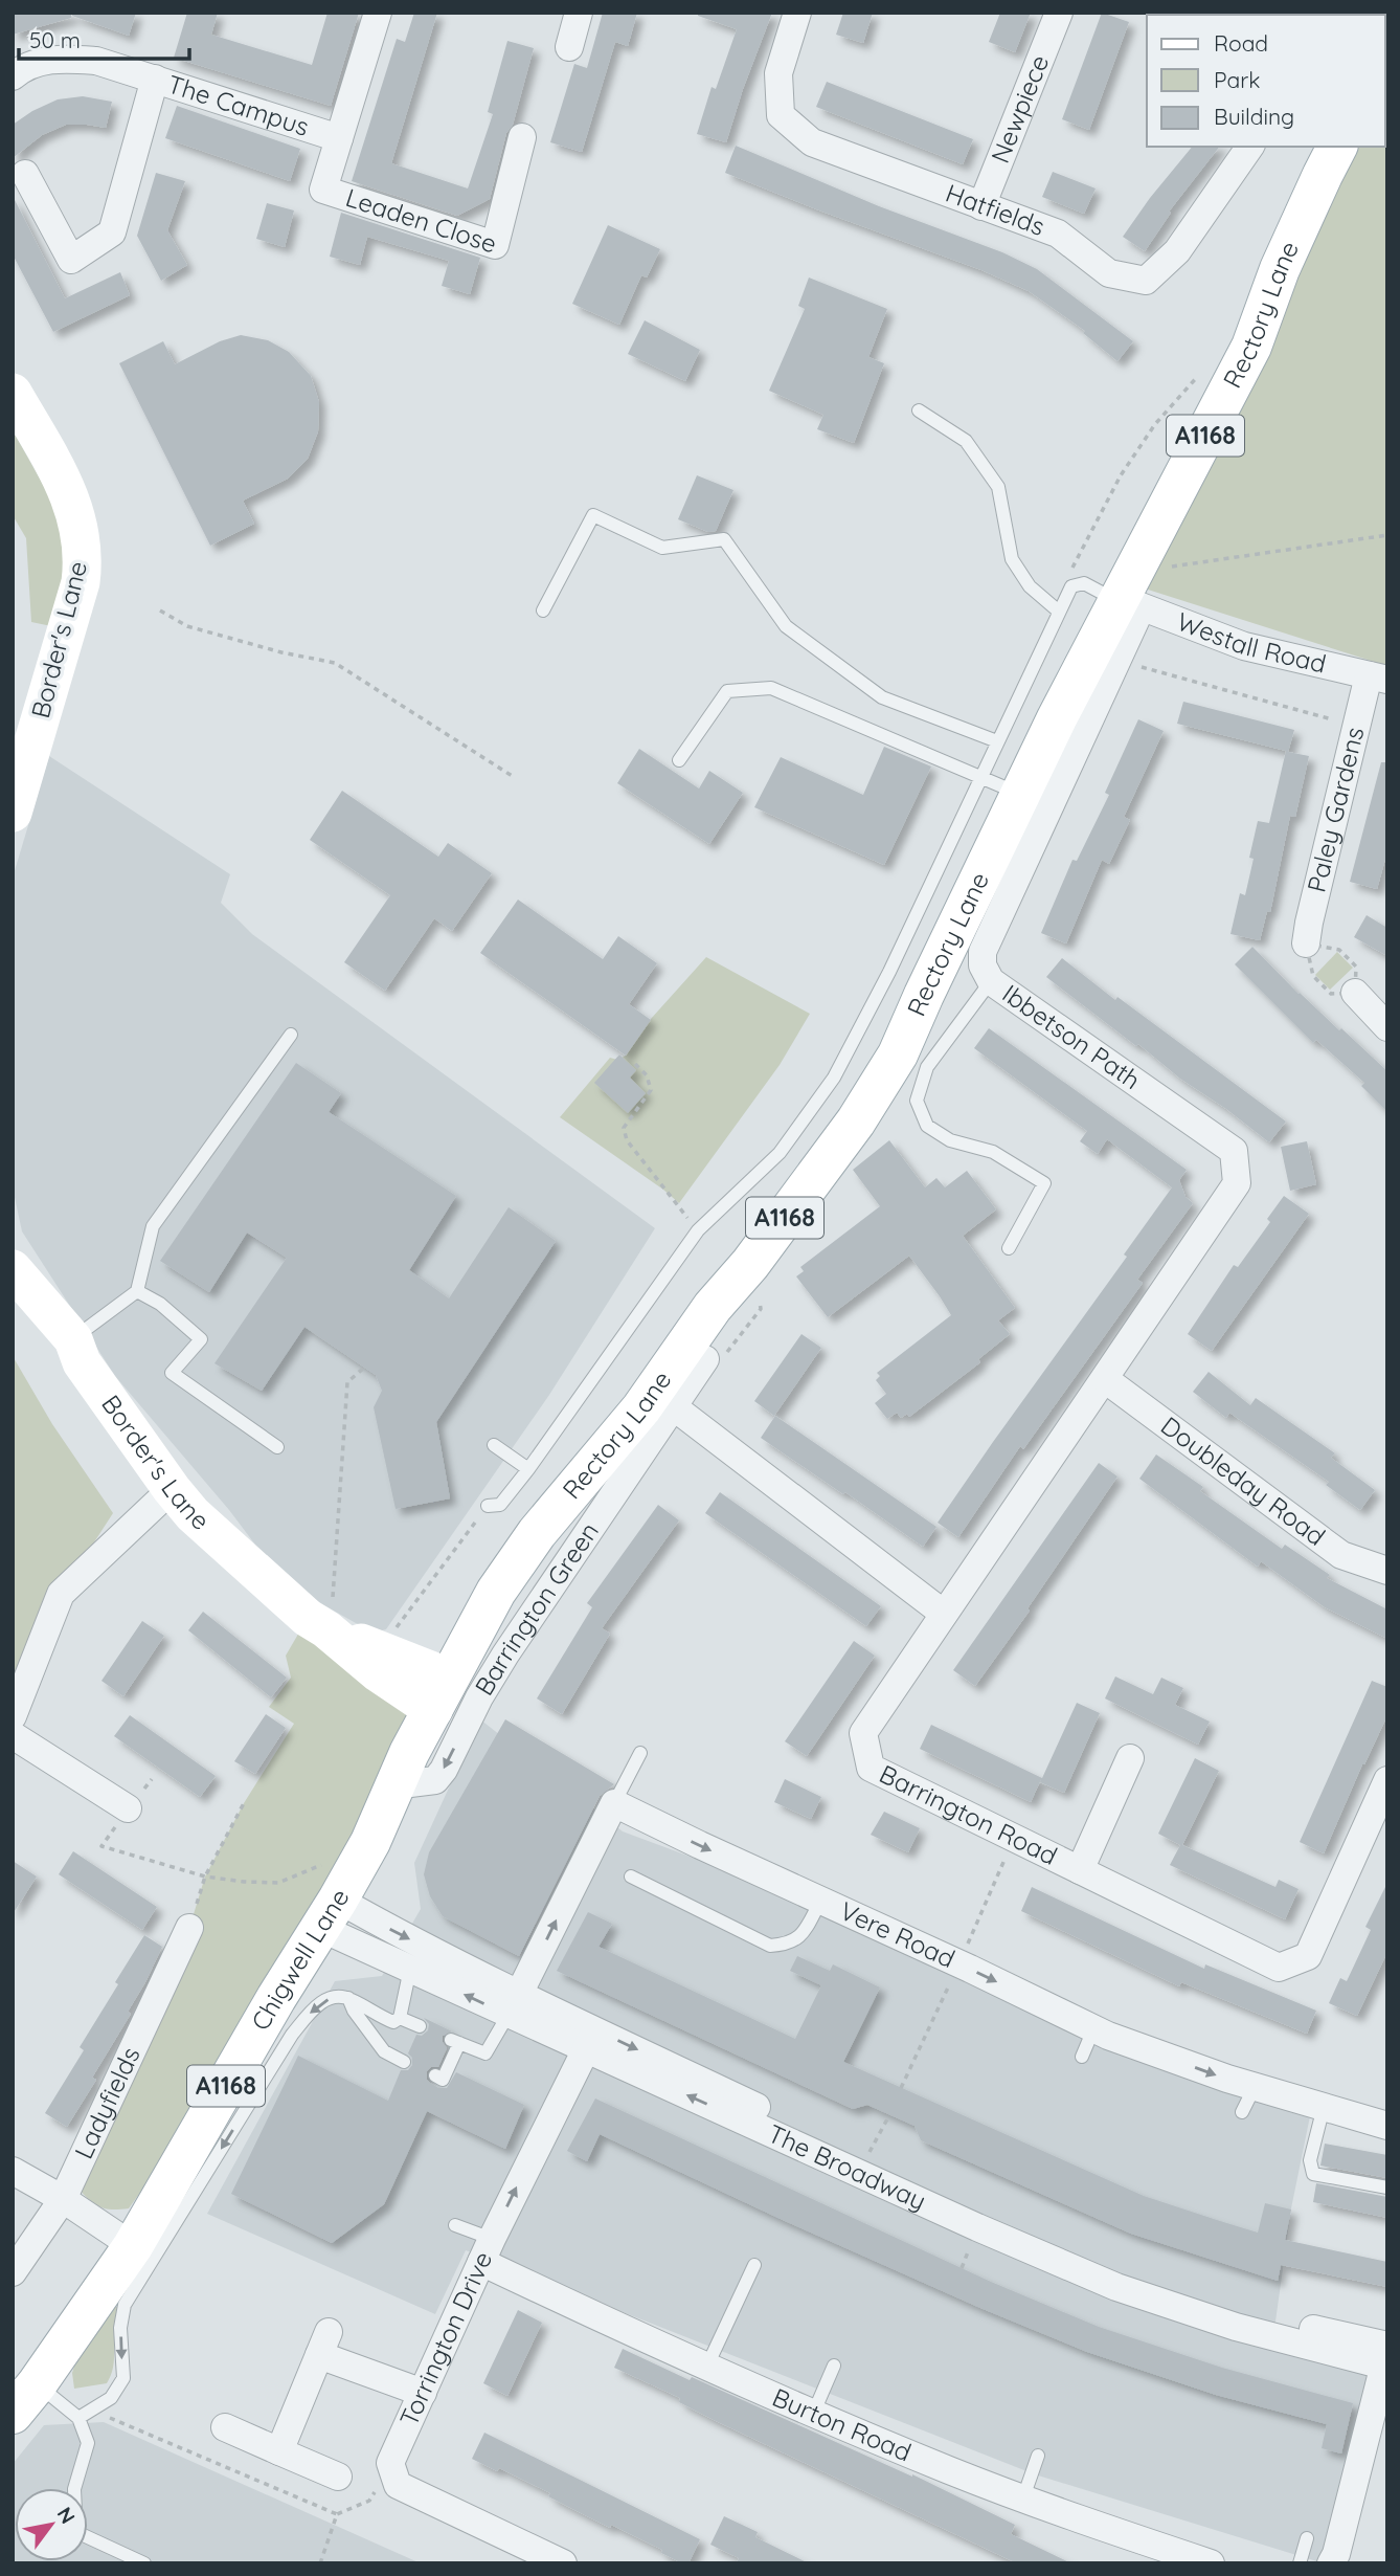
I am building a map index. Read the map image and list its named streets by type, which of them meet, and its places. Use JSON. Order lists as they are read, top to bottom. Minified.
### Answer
{"streets":{"main road":["Rectory Lane","A1168","Chigwell Lane"],"street":["The Campus","Newpiece","Hatfields","Leaden Close","Border's Lane","Westall Road","Paley Gardens","Ibbetson Path","Doubleday Road","Barrington Green","Barrington Road","Vere Road","Ladyfields","The Broadway","Torrington Drive","Burton Road"]},"crossings":[["The Campus","Leaden Close"],["Newpiece","Hatfields"],["Rectory Lane","Border's Lane"],["Rectory Lane","Westall Road"],["Rectory Lane","Ibbetson Path"],["Rectory Lane","Barrington Green"],["Rectory Lane","Chigwell Lane"],["Border's Lane","Barrington Green"],["Border's Lane","Chigwell Lane"],["Westall Road","Paley Gardens"],["Westall Road","Ibbetson Path"],["Ibbetson Path","Doubleday Road"],["Ibbetson Path","Barrington Road"],["Doubleday Road","Barrington Road"],["Barrington Green","Chigwell Lane"],["Chigwell Lane","The Broadway"],["The Broadway","Torrington Drive"],["Torrington Drive","Burton Road"]],"one_way":["Vere Road","Torrington Drive"],"legend":["Road","Park","Building"],"scale_bar":"50 m","north":"top right"}
